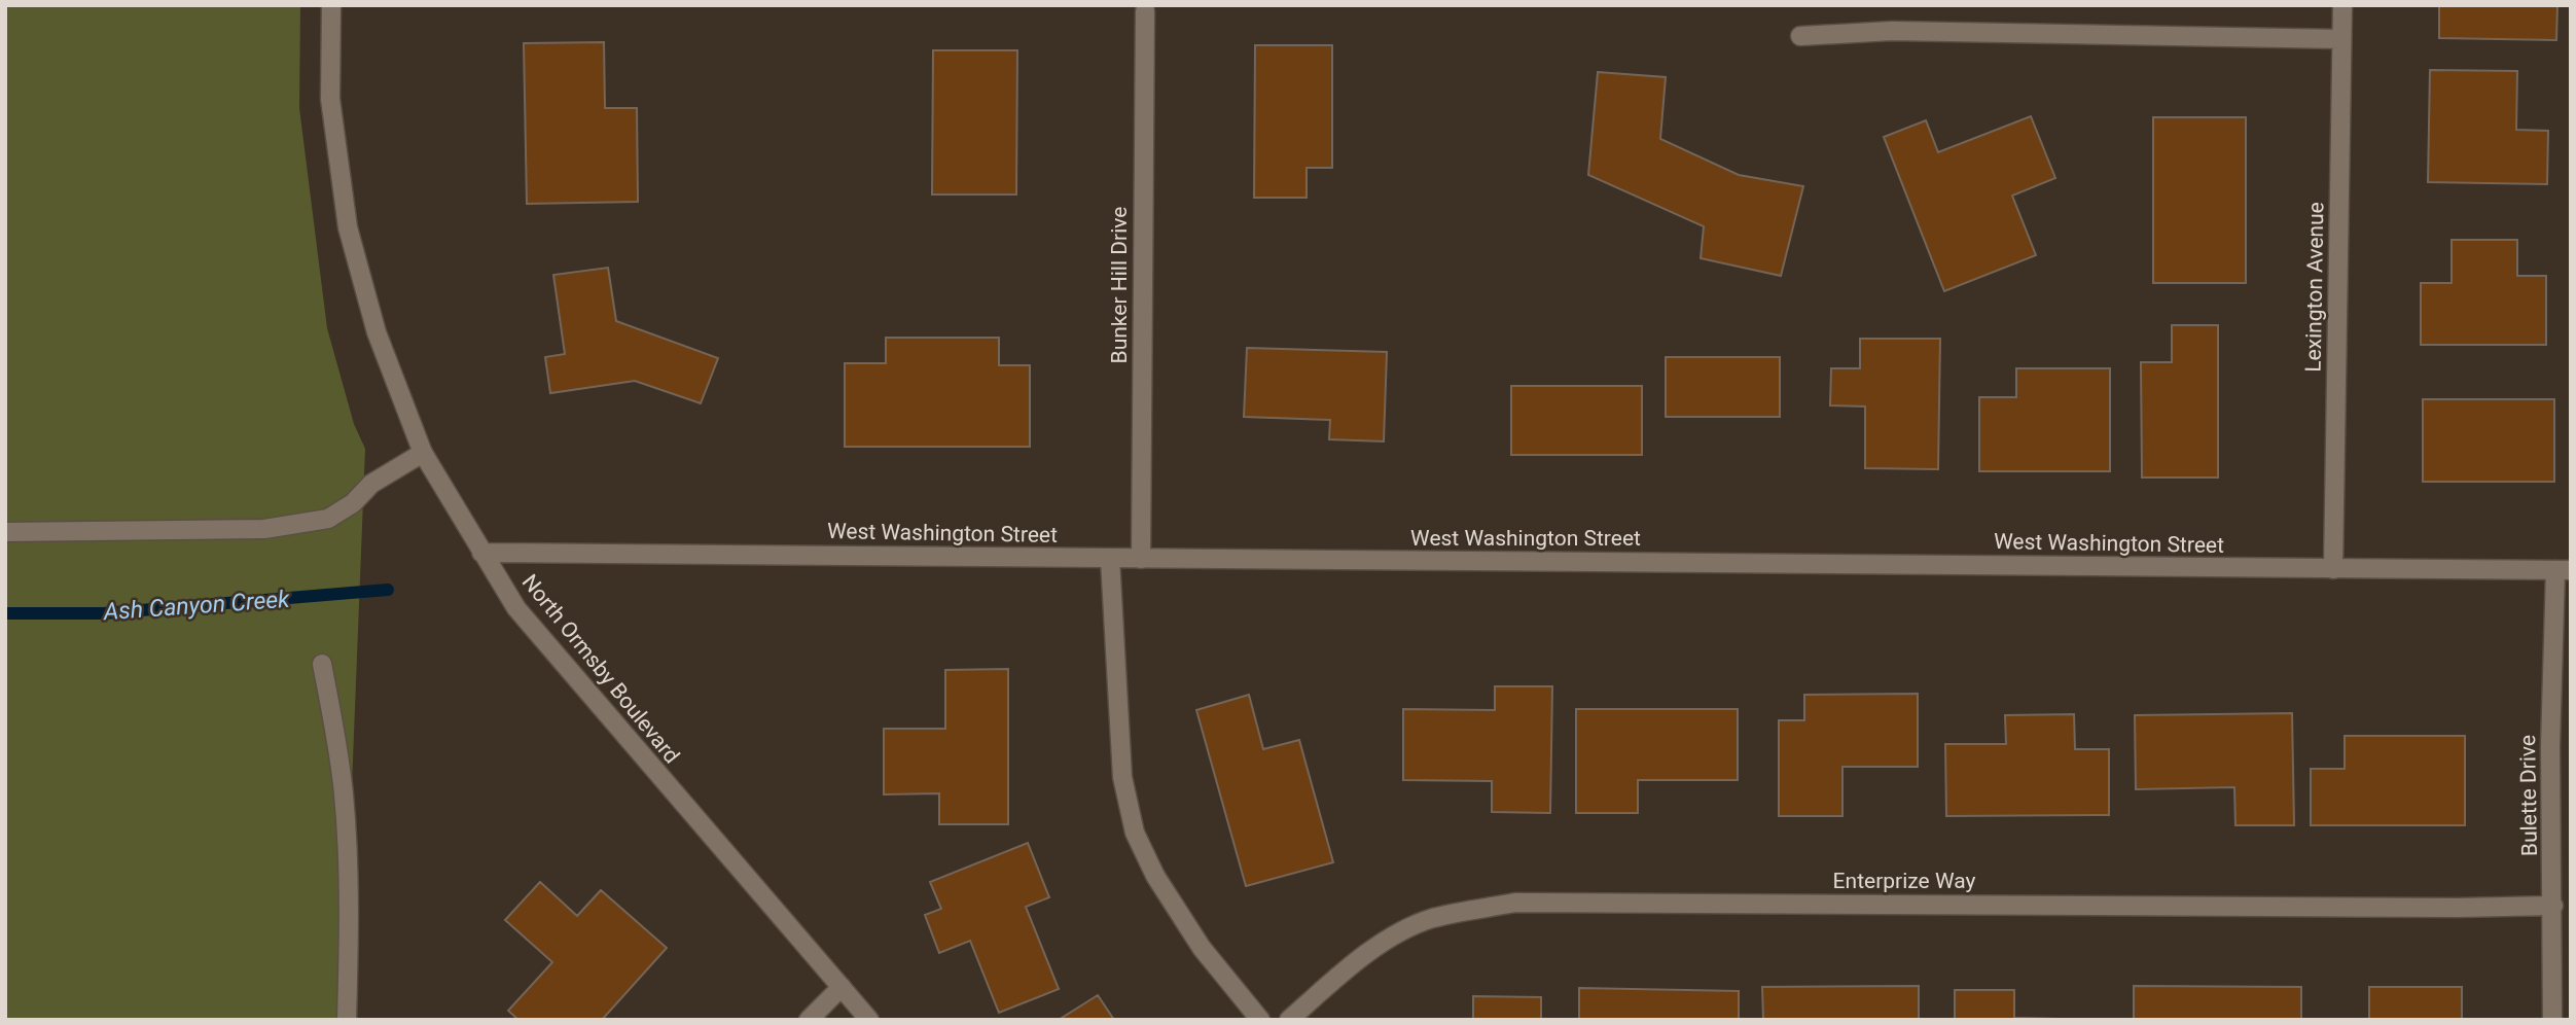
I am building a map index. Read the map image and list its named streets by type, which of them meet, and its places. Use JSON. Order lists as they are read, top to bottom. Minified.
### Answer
{"streets":{"street":["Bunker Hill Drive","Lexington Avenue","West Washington Street","North Ormsby Boulevard","Bulette Drive","Enterprize Way"]},"crossings":[["Bunker Hill Drive","West Washington Street"],["Lexington Avenue","West Washington Street"],["West Washington Street","North Ormsby Boulevard"],["West Washington Street","Bulette Drive"],["Bulette Drive","Enterprize Way"]],"water":["Ash Canyon Creek"]}
